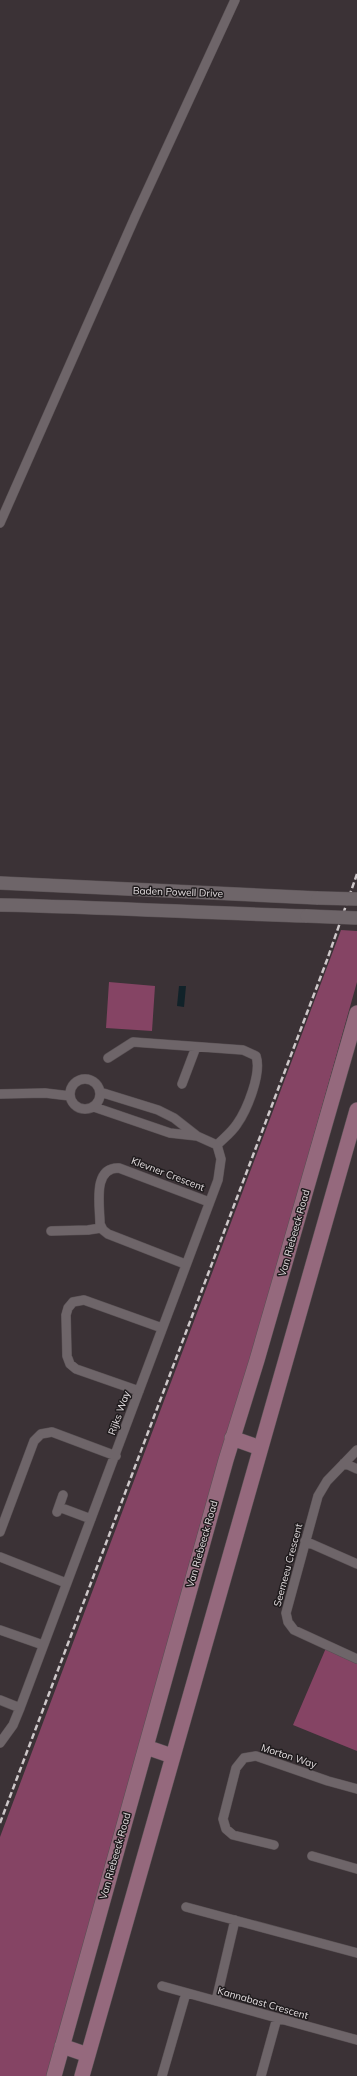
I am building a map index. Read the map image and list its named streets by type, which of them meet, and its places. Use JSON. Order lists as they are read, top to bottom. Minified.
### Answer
{"streets":{"main road":["Baden Powell Drive","Van Riebeeck Road"],"street":["Klevner Crescent","Rijks Way","Seemeeu Crescent","Morton Way","Kannabast Crescent"]},"crossings":[["Klevner Crescent","Rijks Way"]]}
